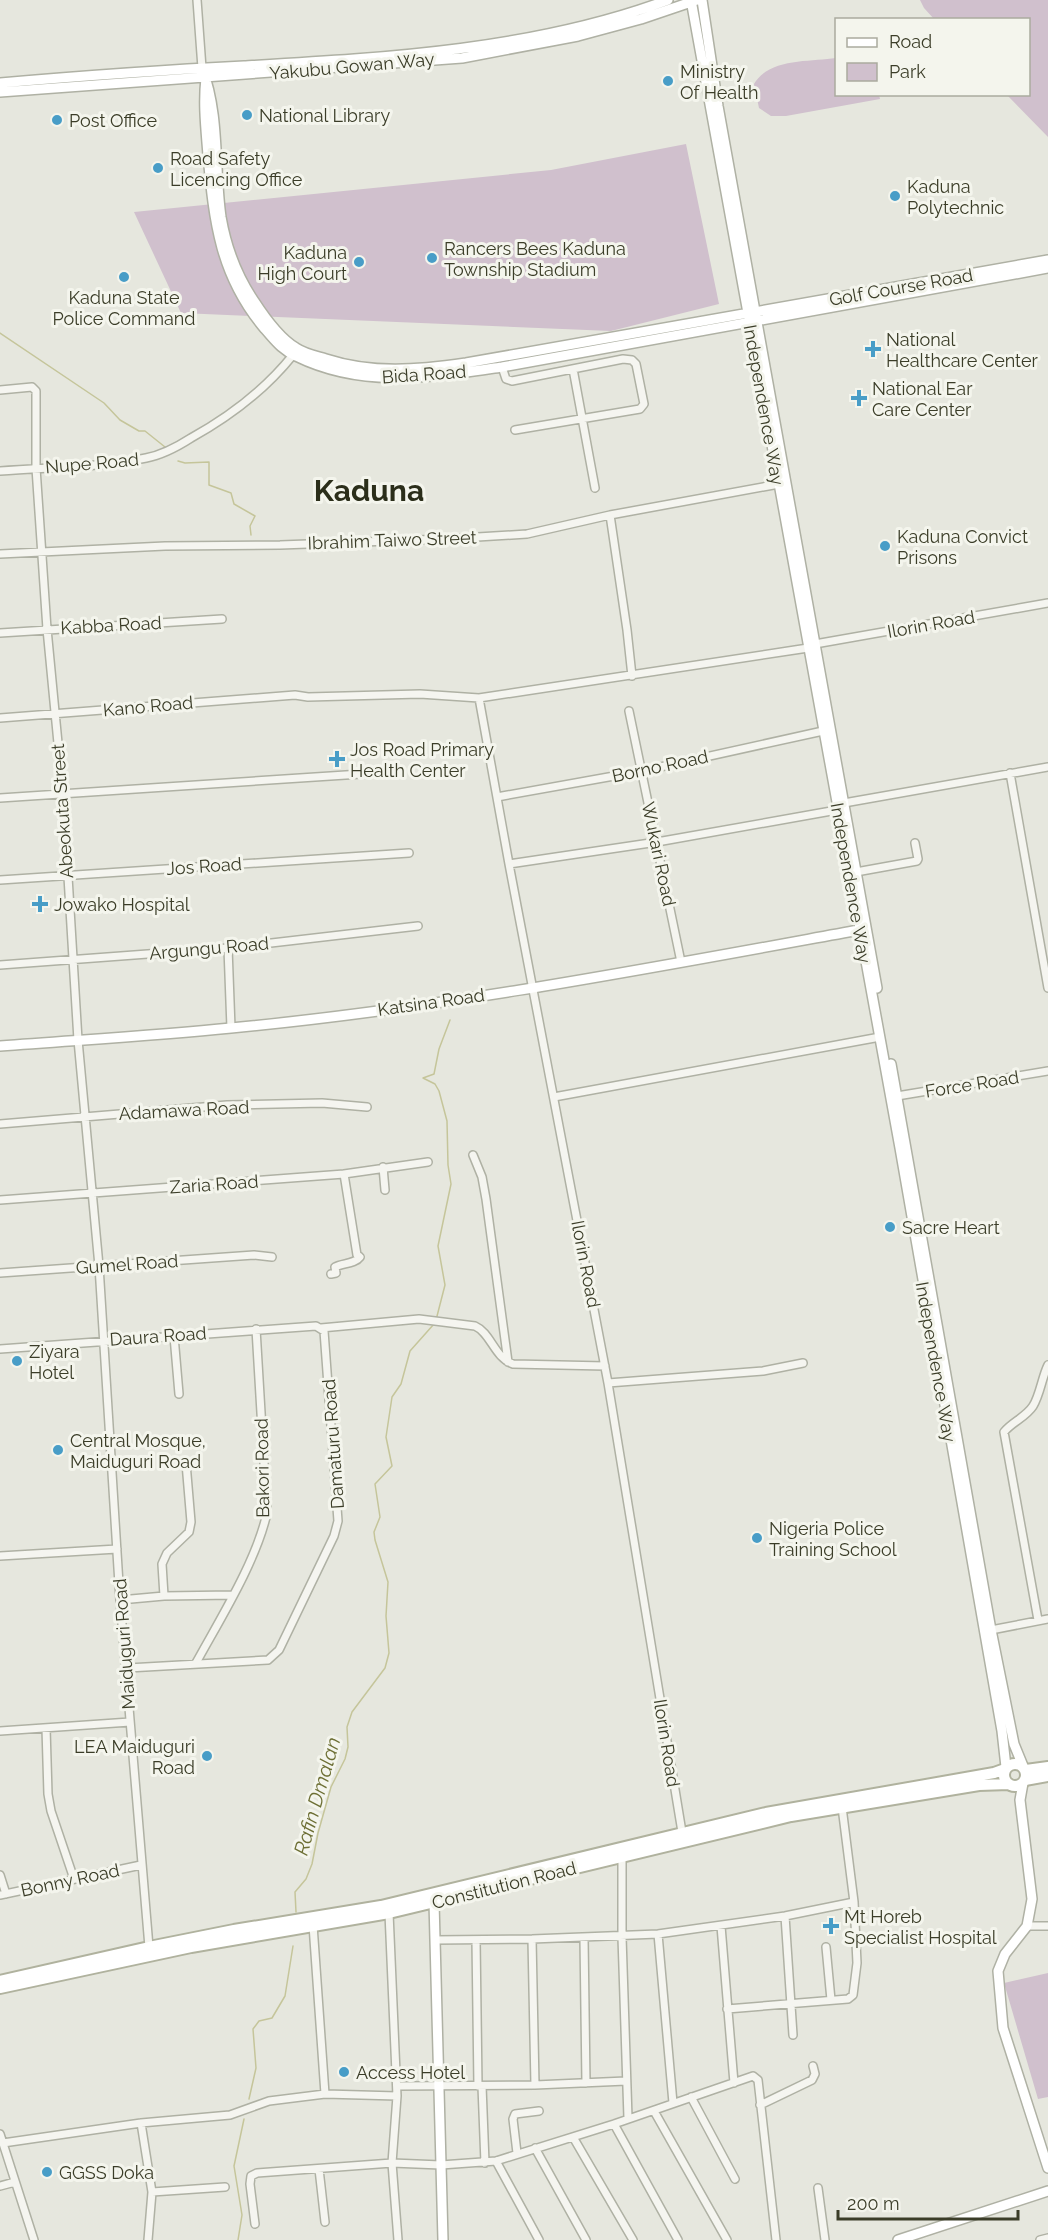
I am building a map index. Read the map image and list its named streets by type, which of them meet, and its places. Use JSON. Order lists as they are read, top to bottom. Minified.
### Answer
{"streets":{"main road":["Constitution Road"],"street":["Yakubu Gowan Way","Golf Course Road","Bida Road","Independence Way","Nupe Road","Ibrahim Taiwo Street","Ilorin Road","Kabba Road","Kano Road","Borno Road","Abeokuta Street","Wukari Road","Jos Road","Argungu Road","Katsina Road","Force Road","Adamawa Road","Zaria Road","Gumel Road","Daura Road","Damaturu Road","Bakori Road","Maiduguri Road","Bonny Road"]},"crossings":[["Yakubu Gowan Way","Bida Road"],["Yakubu Gowan Way","Independence Way"],["Golf Course Road","Bida Road"],["Golf Course Road","Independence Way"],["Bida Road","Independence Way"],["Bida Road","Nupe Road"],["Independence Way","Ibrahim Taiwo Street"],["Independence Way","Ilorin Road"],["Independence Way","Borno Road"],["Independence Way","Katsina Road"],["Independence Way","Force Road"],["Independence Way","Constitution Road"],["Nupe Road","Abeokuta Street"],["Ibrahim Taiwo Street","Abeokuta Street"],["Ilorin Road","Kano Road"],["Ilorin Road","Borno Road"],["Ilorin Road","Katsina Road"],["Ilorin Road","Constitution Road"],["Kabba Road","Abeokuta Street"],["Kano Road","Abeokuta Street"],["Borno Road","Wukari Road"],["Abeokuta Street","Jos Road"],["Abeokuta Street","Argungu Road"],["Abeokuta Street","Katsina Road"],["Abeokuta Street","Adamawa Road"],["Abeokuta Street","Zaria Road"],["Abeokuta Street","Gumel Road"],["Abeokuta Street","Daura Road"],["Abeokuta Street","Maiduguri Road"],["Wukari Road","Katsina Road"],["Daura Road","Damaturu Road"],["Daura Road","Bakori Road"],["Daura Road","Maiduguri Road"],["Damaturu Road","Bakori Road"],["Damaturu Road","Maiduguri Road"],["Maiduguri Road","Bonny Road"],["Maiduguri Road","Constitution Road"]],"districts":["Kaduna"],"water":["Rafin Dmalan"],"places":{"other":["Ministry Of Health","National Library","Post Office","Road Safety Licencing Office","Kaduna Polytechnic","Rancers Bees Kaduna Township Stadium","Kaduna High Court","Kaduna State Police Command","Kaduna Convict Prisons","Sacre Heart","Ziyara Hotel","Central Mosque, Maiduguri Road","Nigeria Police Training School","LEA Maiduguri Road","Access Hotel","GGSS Doka"],"health":["National Healthcare Center","National Ear Care Center","Jos Road Primary Health Center","Jowako Hospital","Mt Horeb Specialist Hospital"]},"legend":["Road","Park"],"scale_bar":"200 m"}
